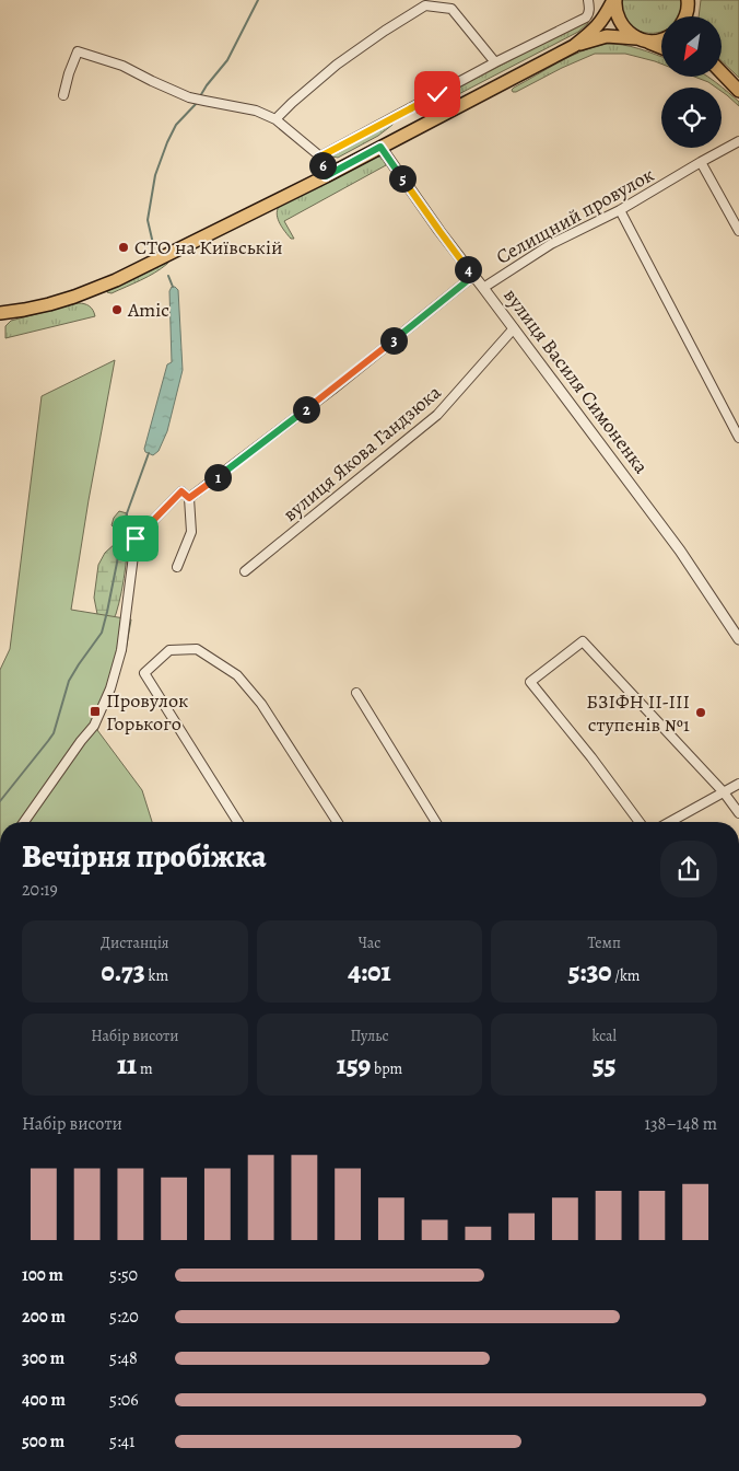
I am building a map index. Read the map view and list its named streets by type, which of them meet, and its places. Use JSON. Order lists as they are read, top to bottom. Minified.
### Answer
{"streets":{"street":["Селищний провулок","вулиця Василя Симоненка","вулиця Якова Гандзюка"]},"crossings":[["Селищний провулок","вулиця Василя Симоненка"],["вулиця Василя Симоненка","вулиця Якова Гандзюка"]],"places":{"other":["СТО на Київській","Amic","БЗІФН ІІ-ІІІ ступенів №1"],"transit":["Провулок Горького"]},"north":"bottom left","page":{"pins":["6","5","4","3","2","1"],"heading":["Вечірня пробіжка","20:19"],"stats":[["Дистанція","0.73 km"],["Час","4:01"],["Темп","5:30 /km"],["Набір висоти","11 m"],["Пульс","159 bpm"],["kcal","55"]],"chart":["Набір висоти","138–148 m"],"list":[{"name":"100 m","note":"5:50"},{"name":"200 m","note":"5:20"},{"name":"300 m","note":"5:48"},{"name":"400 m","note":"5:06"},{"name":"500 m","note":"5:41"}]}}
